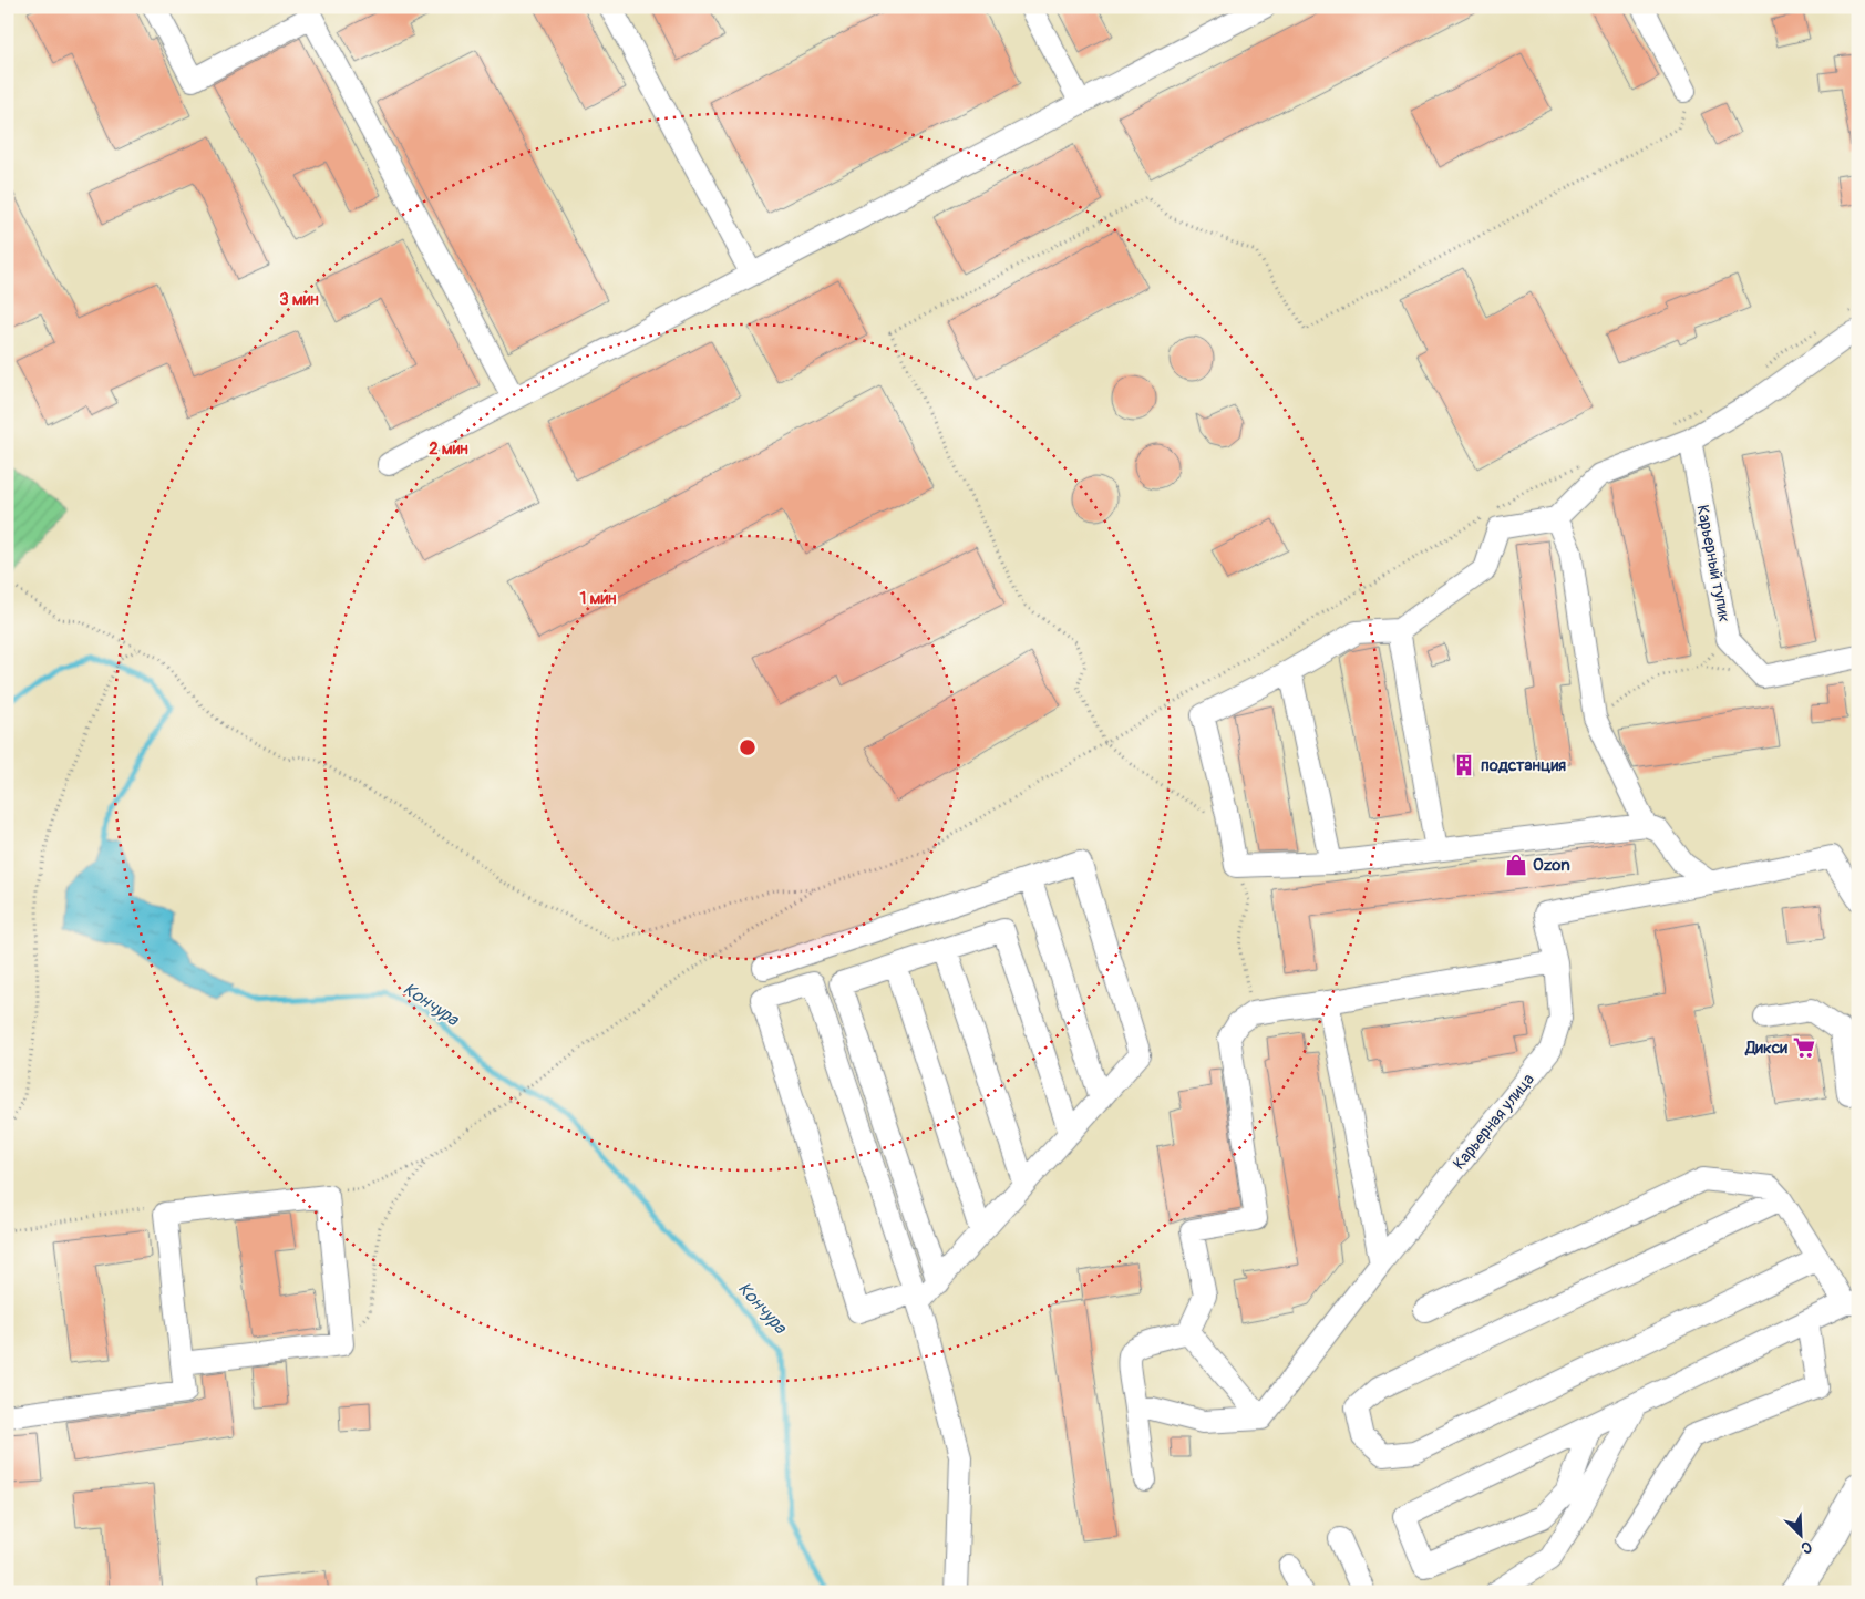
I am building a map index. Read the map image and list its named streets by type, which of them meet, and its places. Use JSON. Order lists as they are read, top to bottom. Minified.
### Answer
{"streets":{"lane":["Карьерный тупик","Карьерная улица"]},"water":["Кончура"],"places":{"building":["подстанция"],"shop":["Ozon"],"supermarket":["Дикси"]},"north":"bottom right","rings":["3 мин","2 мин","1 мин"]}
